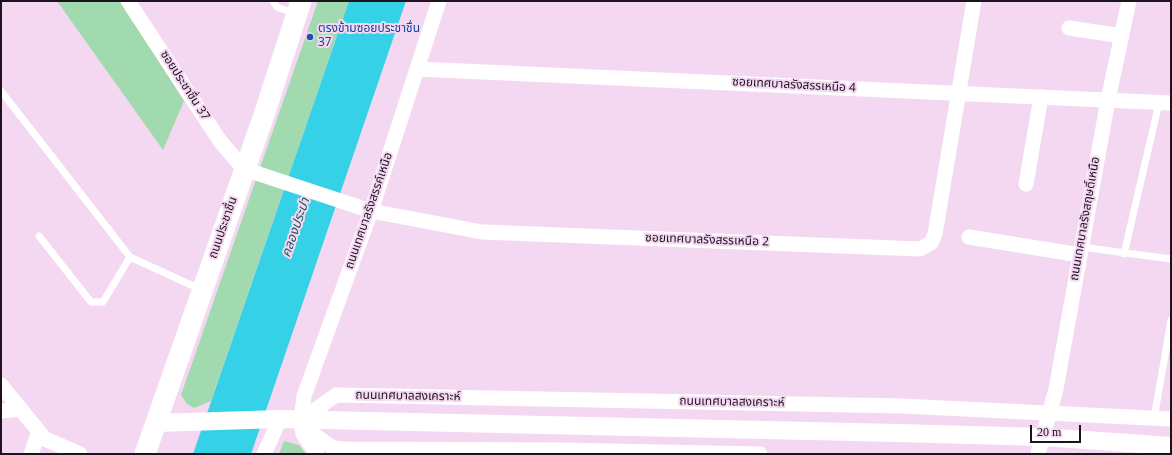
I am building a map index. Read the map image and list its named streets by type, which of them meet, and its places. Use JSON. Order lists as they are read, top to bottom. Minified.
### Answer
{"streets":{"main road":["ถนนประชาชื่น"],"street":["ซอยประชาชื่น 37","ซอยเทศบาลรังสรรเหนือ 4","ถนนเทศบาลรังสรรค์เหนือ","ถนนเทศบาลรังสฤษดิ์เหนือ","ซอยเทศบาลรังสรรเหนือ 2","ถนนเทศบาลสงเคราะห์"]},"crossings":[["ซอยประชาชื่น 37","ถนนประชาชื่น"],["ซอยประชาชื่น 37","ซอยเทศบาลรังสรรเหนือ 2"],["ซอยเทศบาลรังสรรเหนือ 4","ถนนเทศบาลรังสรรค์เหนือ"],["ซอยเทศบาลรังสรรเหนือ 4","ถนนเทศบาลรังสฤษดิ์เหนือ"],["ซอยเทศบาลรังสรรเหนือ 4","ซอยเทศบาลรังสรรเหนือ 2"],["ถนนเทศบาลรังสรรค์เหนือ","ซอยเทศบาลรังสรรเหนือ 2"],["ถนนเทศบาลรังสรรค์เหนือ","ถนนเทศบาลสงเคราะห์"],["ถนนเทศบาลรังสฤษดิ์เหนือ","ถนนเทศบาลสงเคราะห์"],["ถนนประชาชื่น","ซอยเทศบาลรังสรรเหนือ 2"]],"water":["คลองประปา"],"places":["ตรงข้ามซอยประชาชื่น 37"],"scale_bar":"20 m"}
